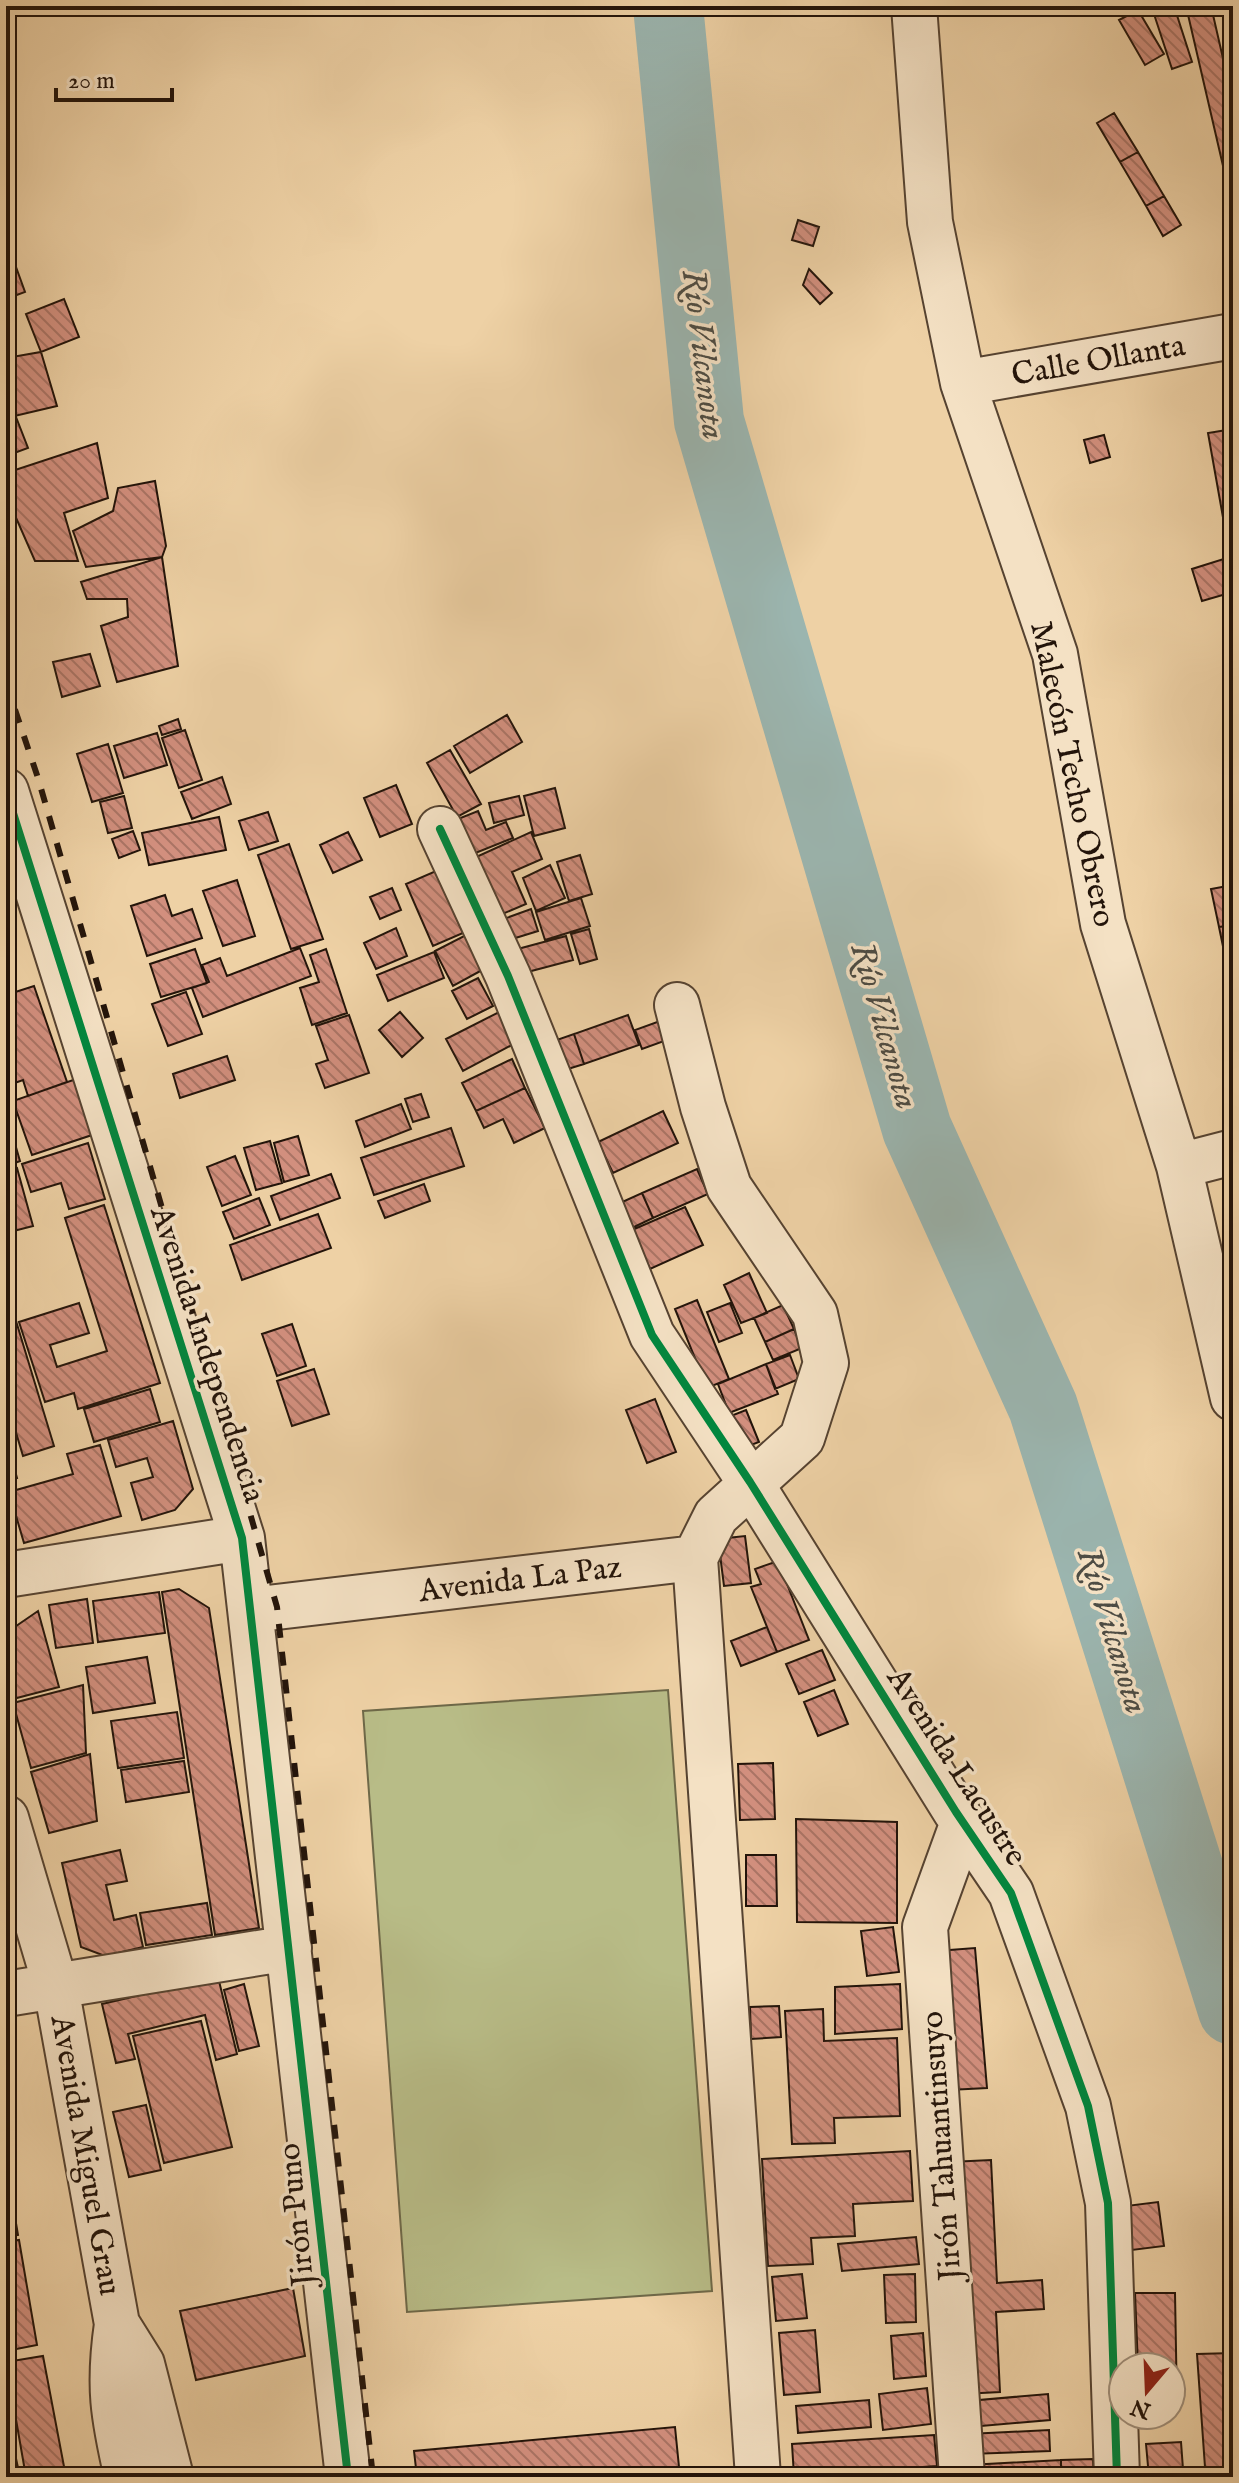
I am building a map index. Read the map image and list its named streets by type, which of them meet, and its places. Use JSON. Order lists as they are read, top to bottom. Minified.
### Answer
{"streets":{"street":["Calle Ollanta","Malecón Techo Obrero","Avenida Independencia","Avenida La Paz","Avenida Lacustre","Jirón Tahuantinsuyo","Avenida Miguel Grau","Jirón Puno"]},"crossings":[["Calle Ollanta","Malecón Techo Obrero"],["Avenida Independencia","Avenida La Paz"],["Avenida Independencia","Jirón Puno"],["Avenida Lacustre","Jirón Tahuantinsuyo"]],"water":["Río Vilcanota"],"scale_bar":"20 m","north":"bottom"}
